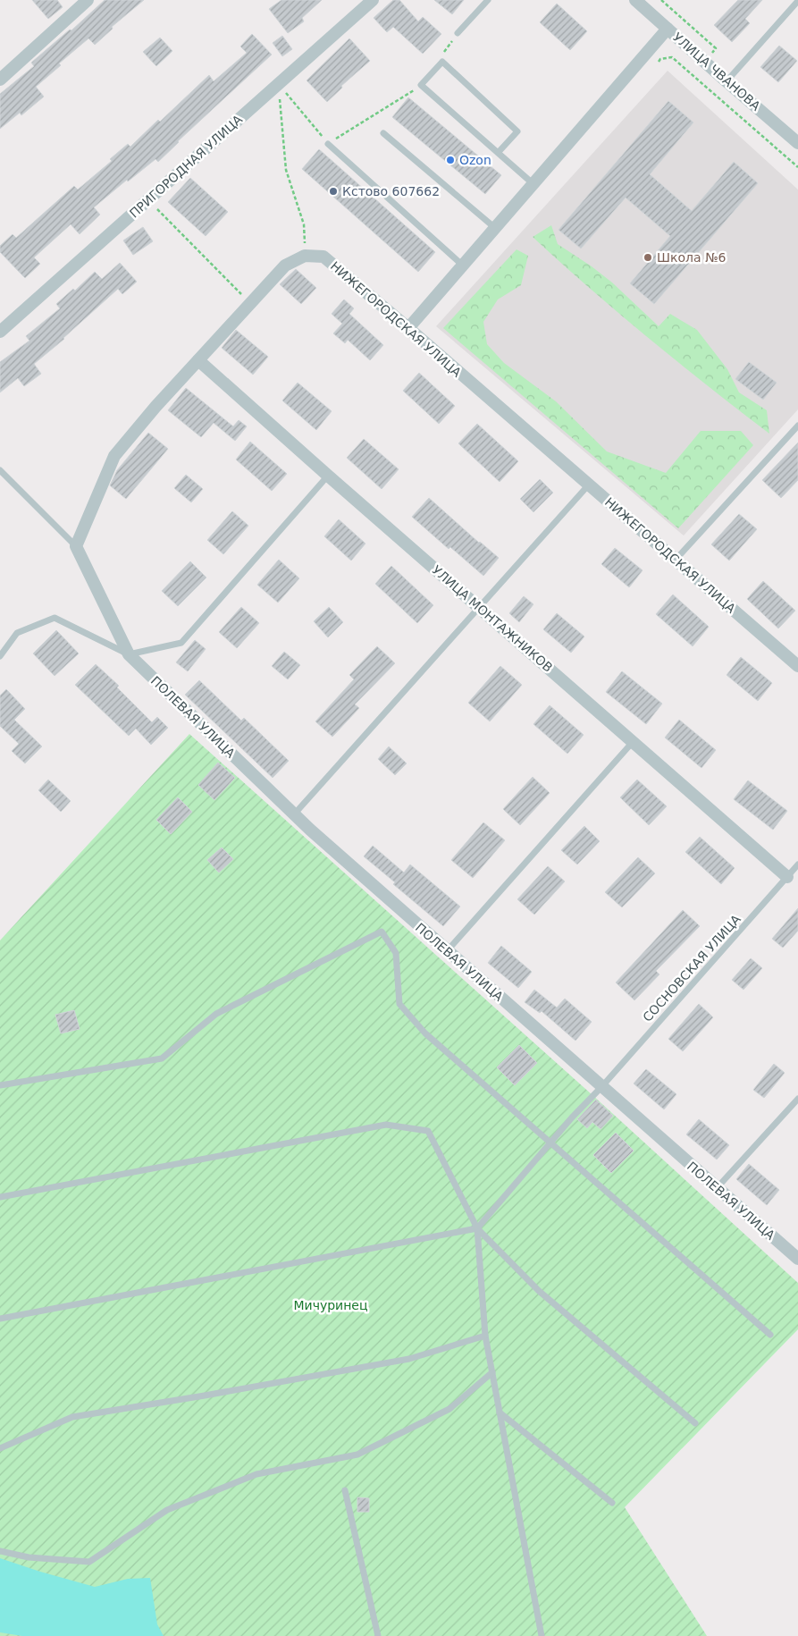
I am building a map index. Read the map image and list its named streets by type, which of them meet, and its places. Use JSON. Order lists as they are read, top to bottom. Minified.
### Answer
{"streets":{"street":["УЛИЦА ЧВАНОВА","ПРИГОРОДНАЯ УЛИЦА","НИЖЕГОРОДСКАЯ УЛИЦА","УЛИЦА МОНТАЖНИКОВ","ПОЛЕВАЯ УЛИЦА"],"lane":["СОСНОВСКАЯ УЛИЦА"]},"crossings":[["УЛИЦА МОНТАЖНИКОВ","СОСНОВСКАЯ УЛИЦА"],["ПОЛЕВАЯ УЛИЦА","СОСНОВСКАЯ УЛИЦА"]],"parks":["Мичуринец"],"places":["Ozon","Кстово 607662","Школа №6"]}
